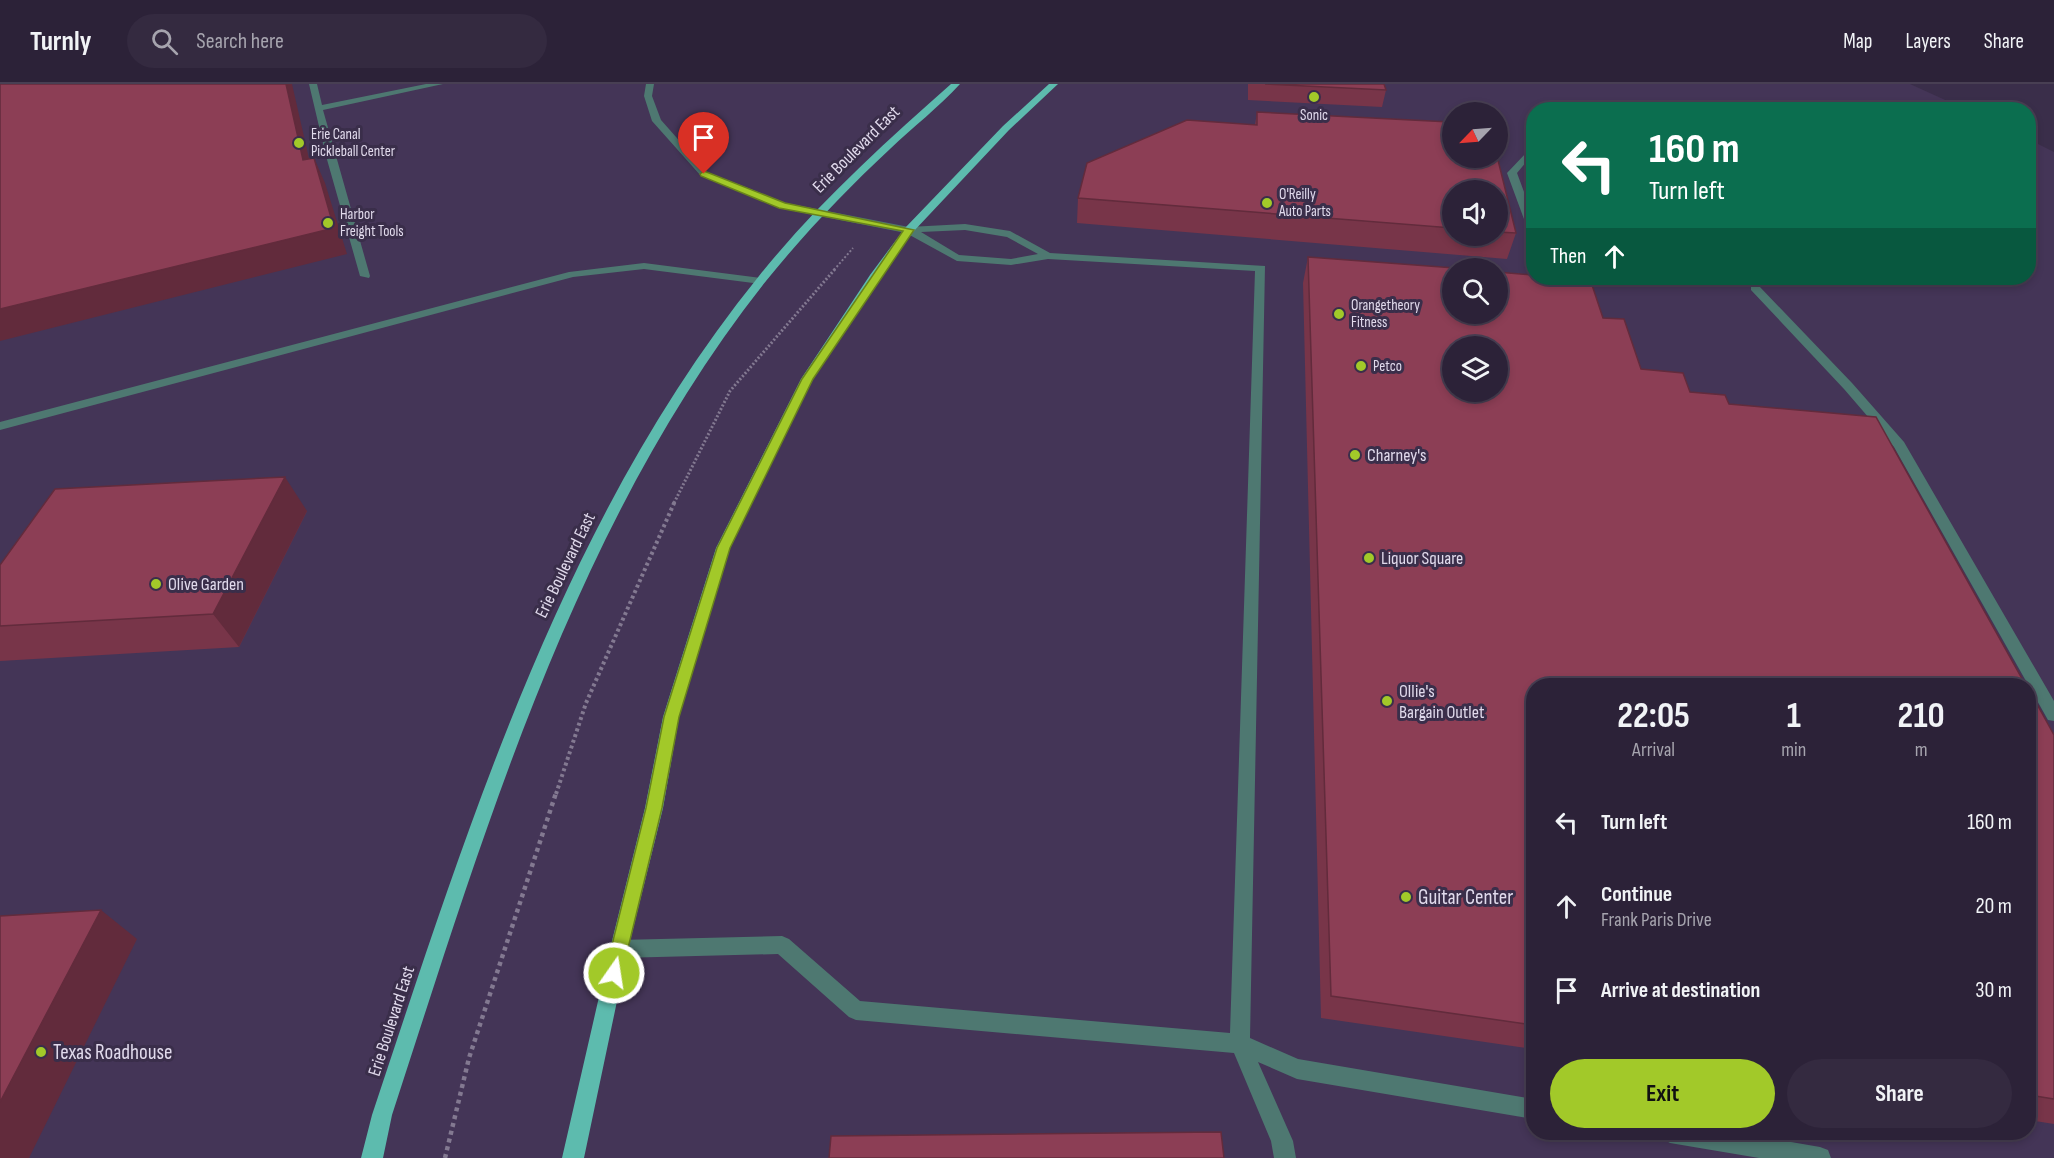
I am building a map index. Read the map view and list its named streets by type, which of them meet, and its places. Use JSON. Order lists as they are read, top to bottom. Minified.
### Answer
{"streets":{"main road":["Erie Boulevard East"]},"places":["Sonic","Erie Canal Pickleball Center","O'Reilly Auto Parts","Harbor Freight Tools","Orangetheory Fitness","Petco","Charney's","Liquor Square","Olive Garden","Ollie's Bargain Outlet","Guitar Center","Texas Roadhouse"],"north":"bottom left","page":{"header":"Turnly","search":"Search here","nav":["Map","Layers","Share"],"turn":["160 m","Turn left"],"then":"Then","eta":["22:05","Arrival","1","min","210","m"],"list":[{"name":"Turn left","value":"160 m"},{"name":"Continue","note":"Frank Paris Drive","value":"20 m"},{"name":"Arrive at destination","value":"30 m"}],"buttons":["Exit","Share"]}}
